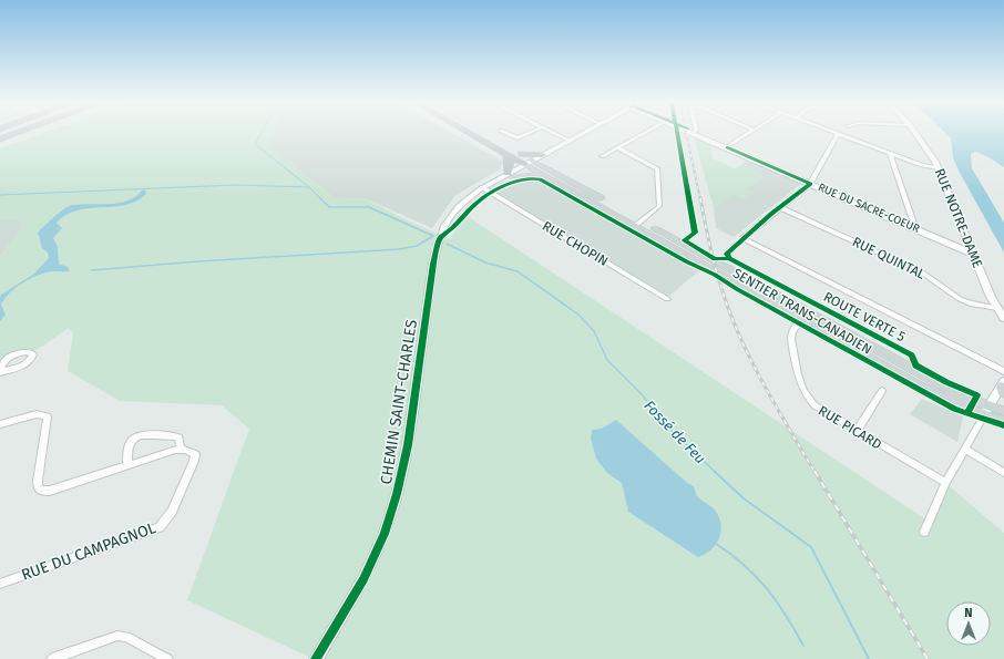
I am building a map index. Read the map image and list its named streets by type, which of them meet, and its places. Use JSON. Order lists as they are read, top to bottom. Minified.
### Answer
{"streets":{"main road":["RUE DU SACRE-COEUR","RUE NOTRE-DAME","CHEMIN SAINT-CHARLES"],"street":["RUE CHOPIN","RUE QUINTAL","RUE PICARD","RUE DU CAMPAGNOL"],"cycle path":["SENTIER TRANS-CANADIEN"]},"crossings":[["RUE DU SACRE-COEUR","RUE NOTRE-DAME"],["RUE NOTRE-DAME","RUE QUINTAL"],["RUE CHOPIN","CHEMIN SAINT-CHARLES"]],"water":["Fossé de Feu"],"north":"top"}
